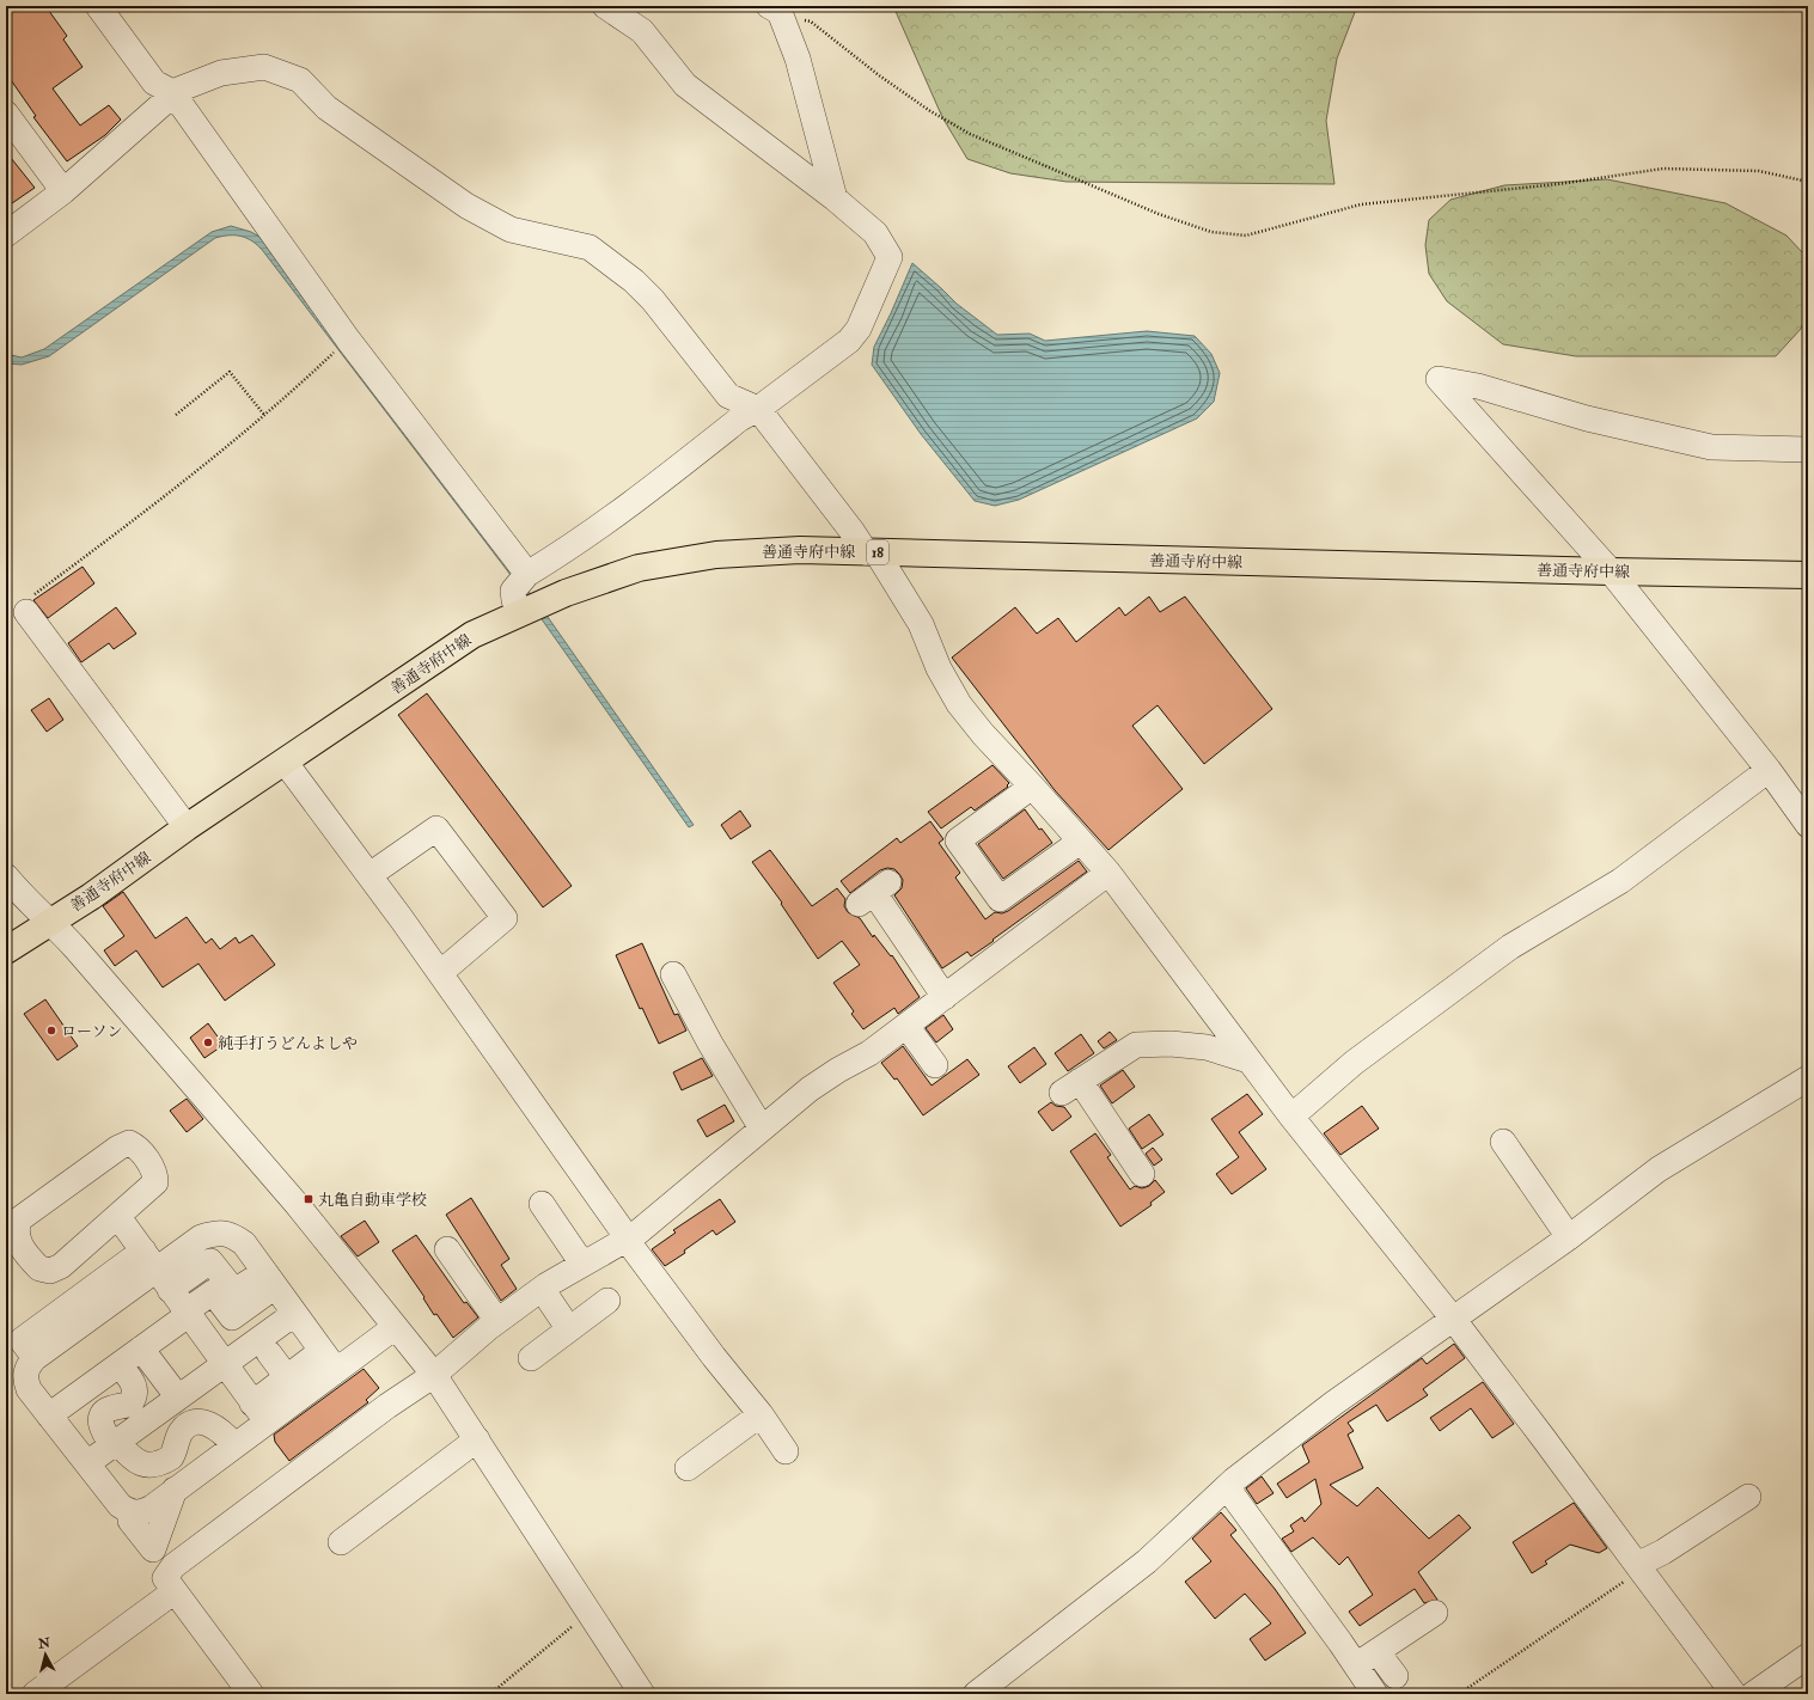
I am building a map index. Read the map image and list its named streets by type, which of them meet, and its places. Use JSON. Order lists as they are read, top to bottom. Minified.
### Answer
{"streets":{"main road":["善通寺府中線","18"]},"places":{"other":["ローソン","純手打うどんよしや"],"transit":["丸亀自動車学校"]},"north":"top"}
